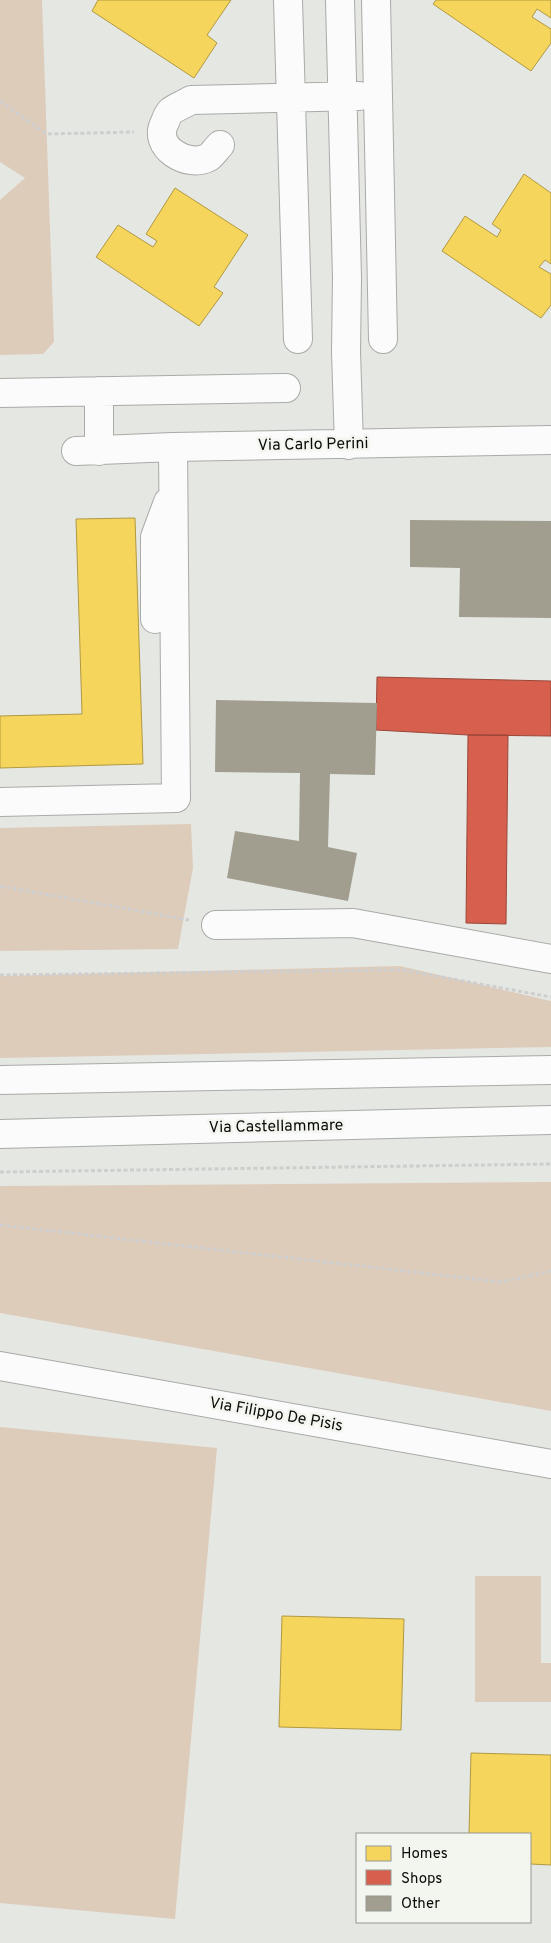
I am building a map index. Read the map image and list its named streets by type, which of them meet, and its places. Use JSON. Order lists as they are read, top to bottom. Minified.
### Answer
{"streets":{"street":["Via Carlo Perini","Via Castellammare","Via Filippo De Pisis"]},"legend":["Homes","Shops","Other"]}
